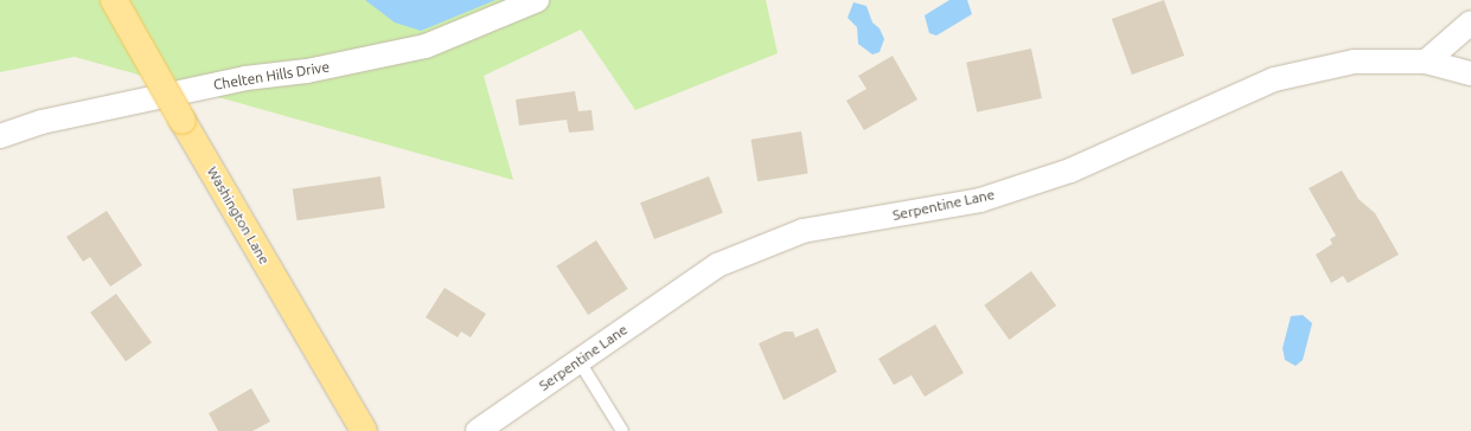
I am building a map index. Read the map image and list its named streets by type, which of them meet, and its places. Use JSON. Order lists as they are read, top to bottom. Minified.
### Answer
{"streets":{"main road":["Washington Lane"],"street":["Chelten Hills Drive","Serpentine Lane"]}}
